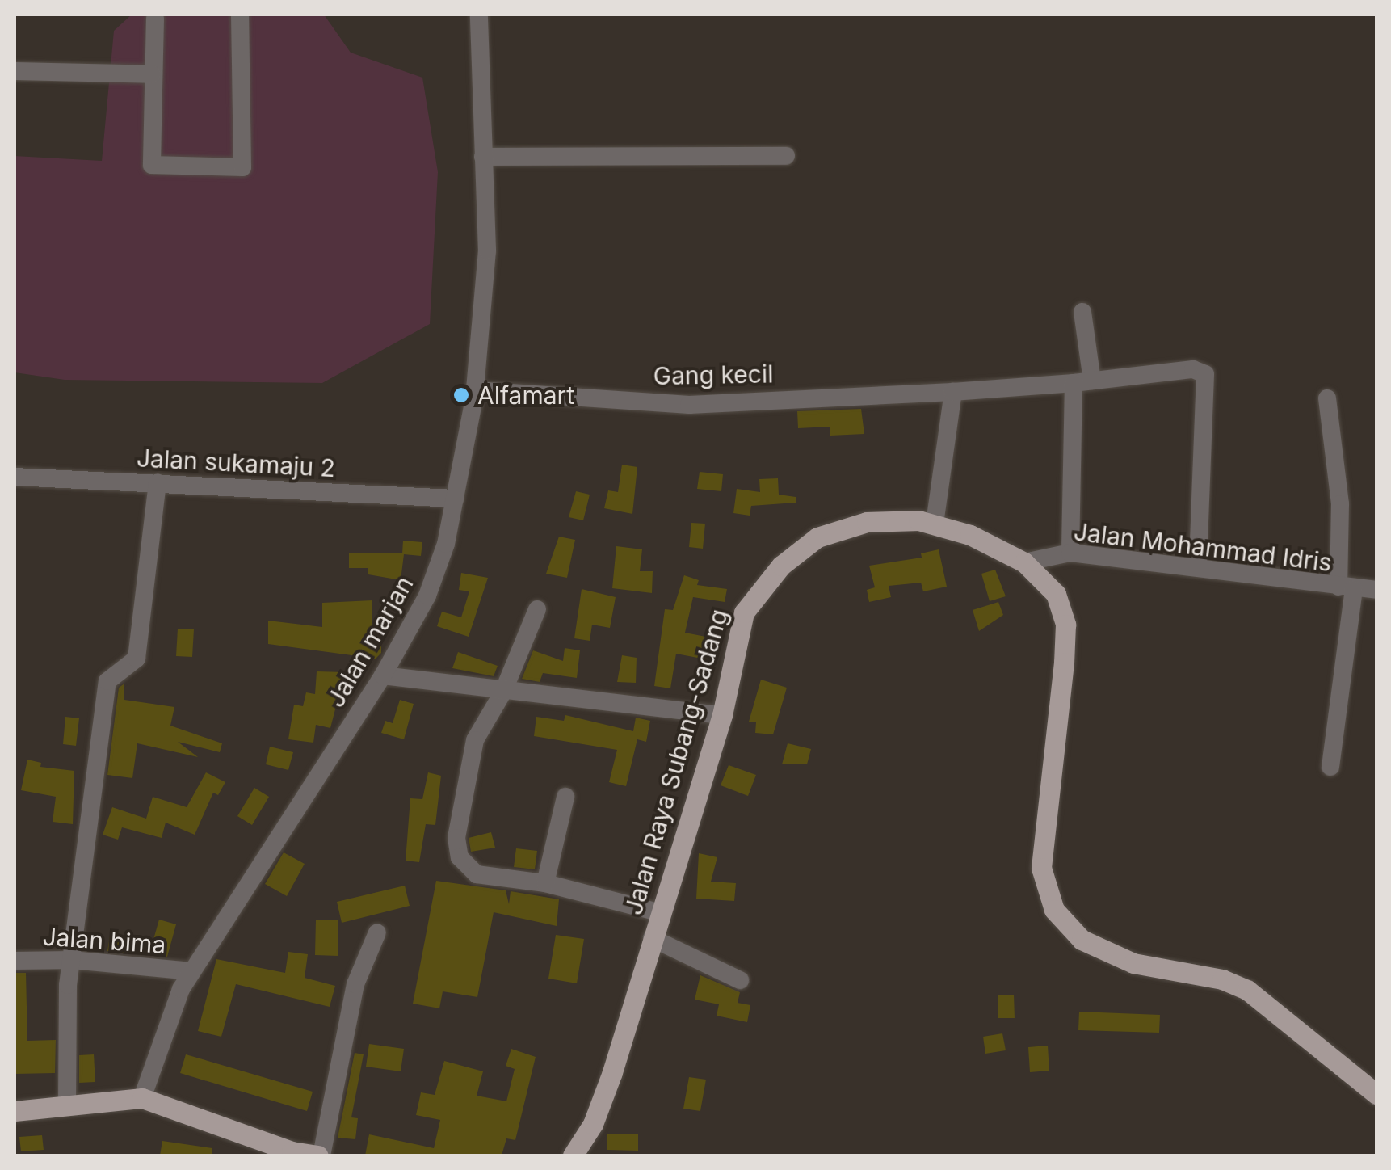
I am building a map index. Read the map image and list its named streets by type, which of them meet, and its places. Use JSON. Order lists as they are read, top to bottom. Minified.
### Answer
{"streets":{"main road":["Jalan Raya Subang-Sadang"],"street":["Gang kecil","Jalan sukamaju 2","Jalan Mohammad Idris","Jalan marjan","Jalan bima"]},"crossings":[["Gang kecil","Jalan Mohammad Idris"],["Gang kecil","Jalan marjan"],["Jalan sukamaju 2","Jalan marjan"],["Jalan Mohammad Idris","Jalan Raya Subang-Sadang"],["Jalan marjan","Jalan bima"]],"places":["Alfamart"]}
